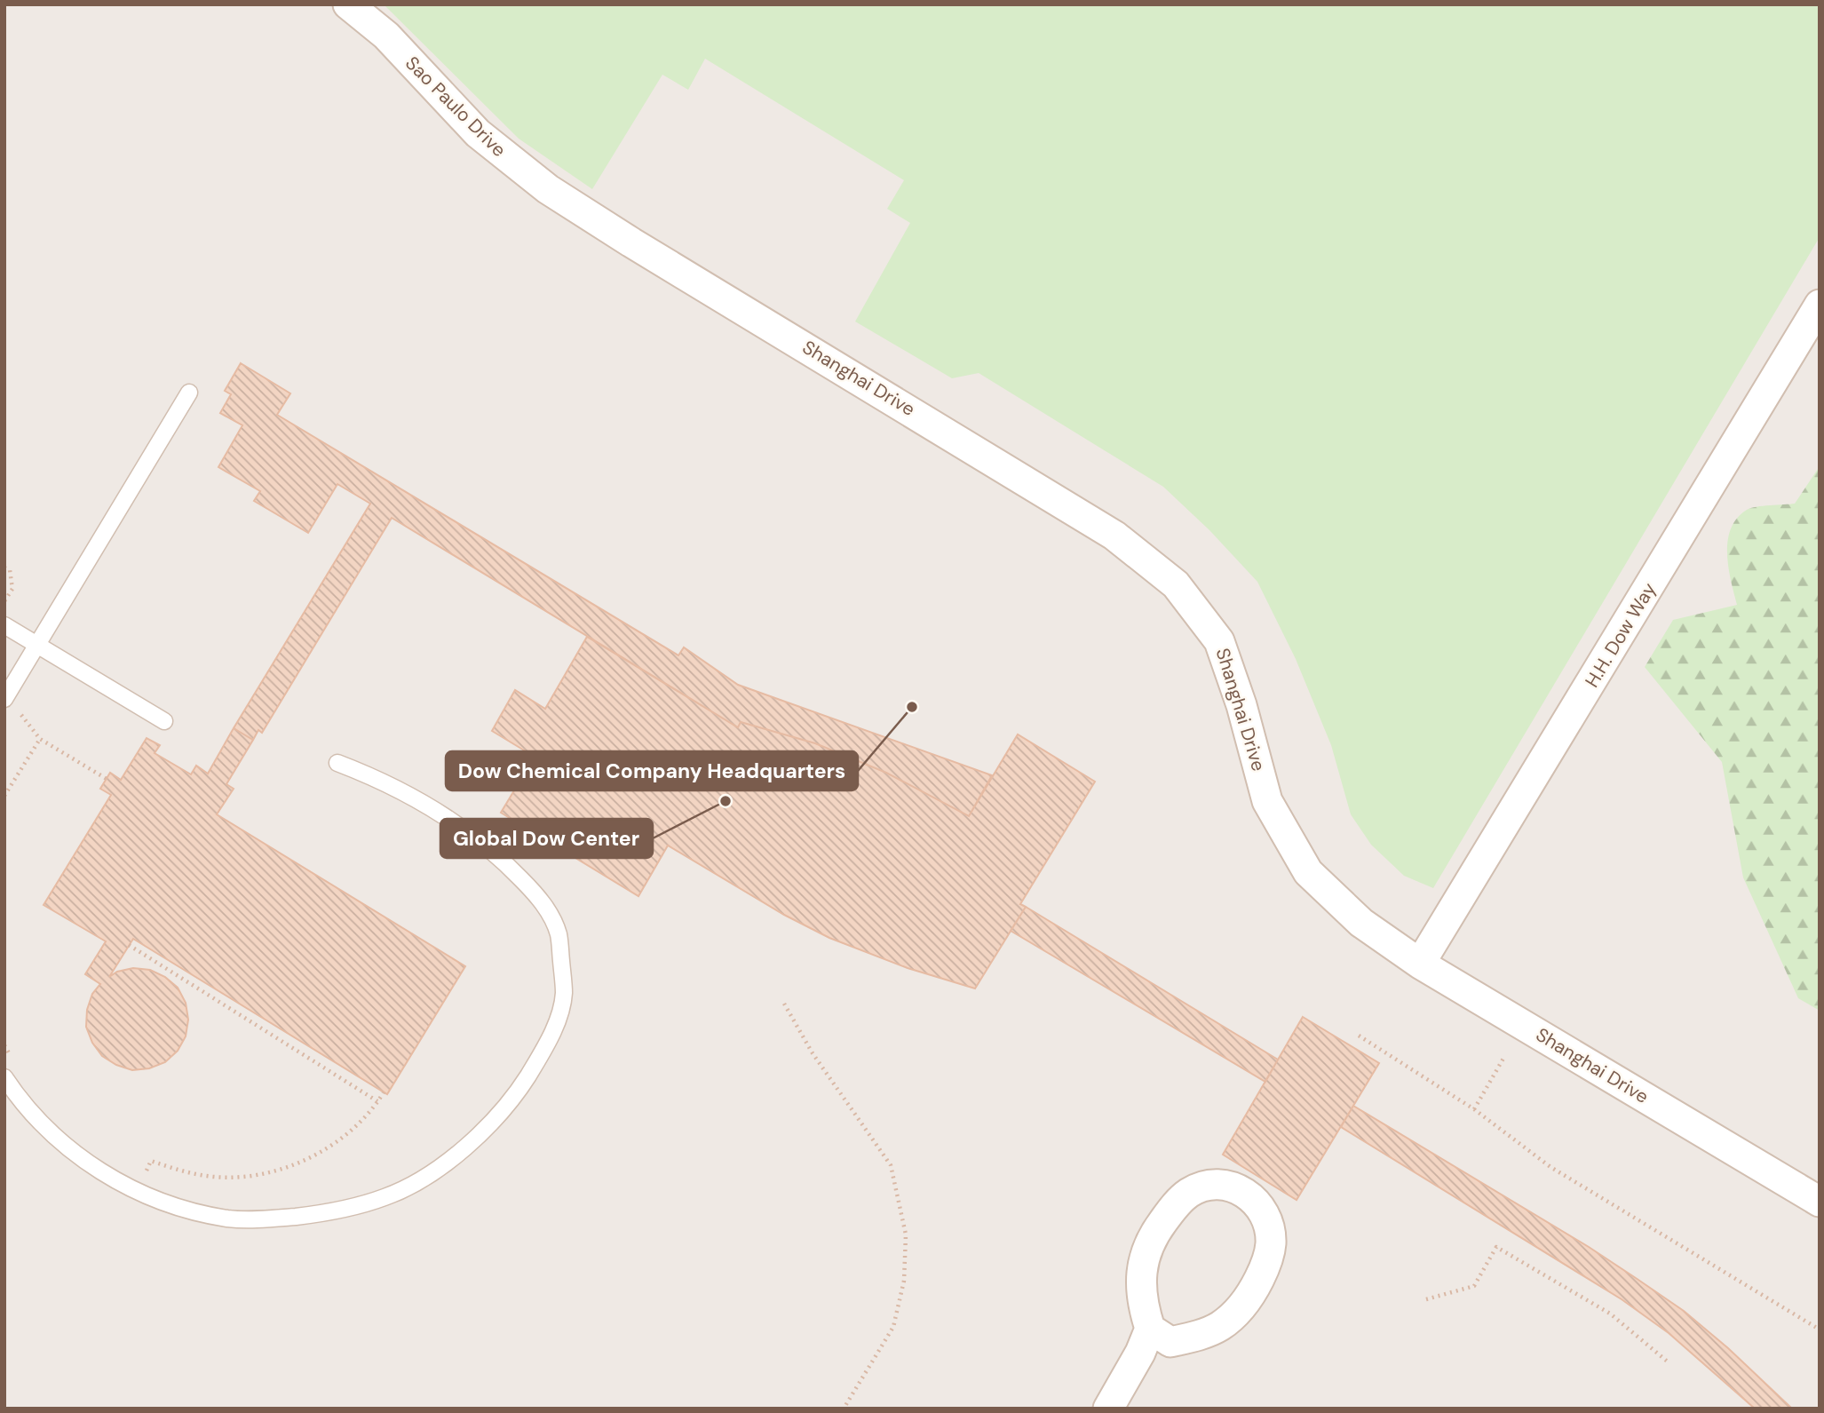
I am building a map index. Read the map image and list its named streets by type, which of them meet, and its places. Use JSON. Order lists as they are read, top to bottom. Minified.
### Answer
{"streets":{"street":["Sao Paulo Drive","Shanghai Drive","H.H. Dow Way"]},"crossings":[["Sao Paulo Drive","Shanghai Drive"],["Shanghai Drive","H.H. Dow Way"]],"places":["Dow Chemical Company Headquarters","Global Dow Center"]}
